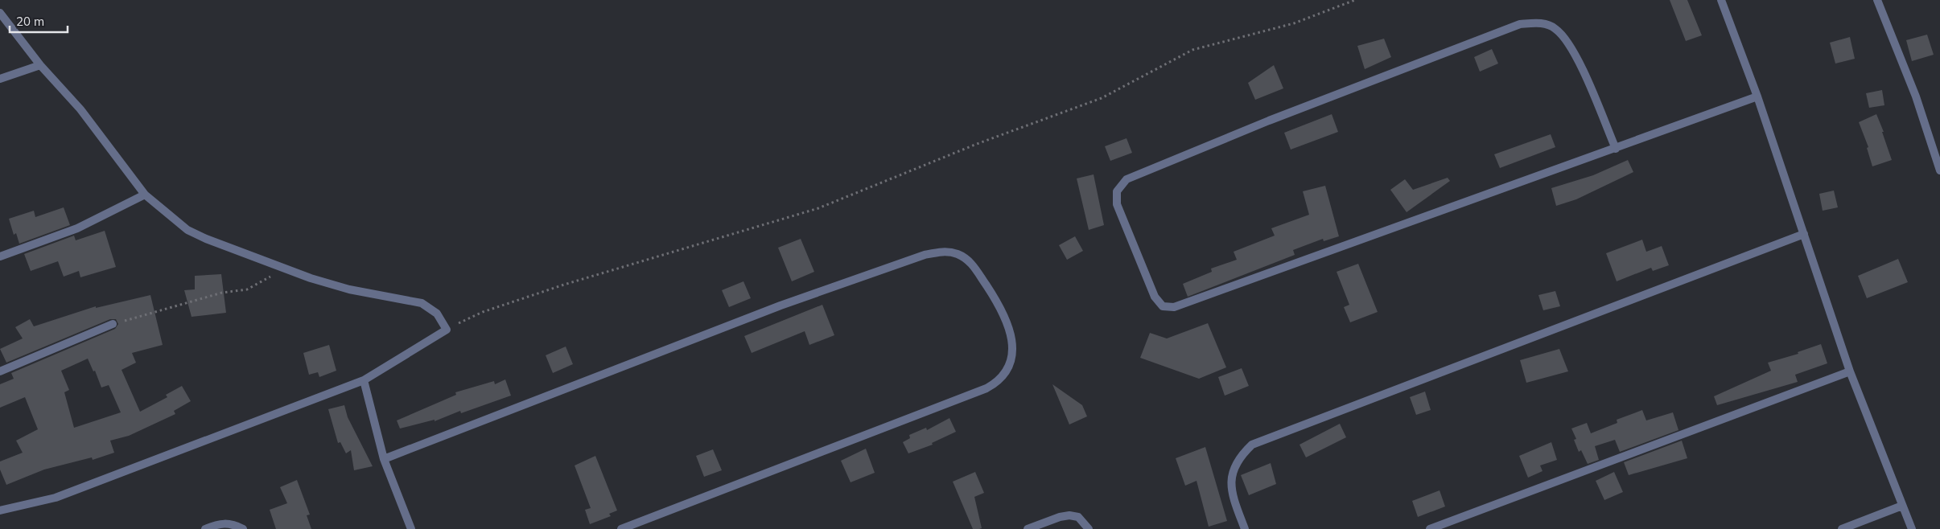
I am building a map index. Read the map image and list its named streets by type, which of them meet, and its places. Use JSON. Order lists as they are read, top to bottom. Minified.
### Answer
{"scale_bar":"20 m"}
